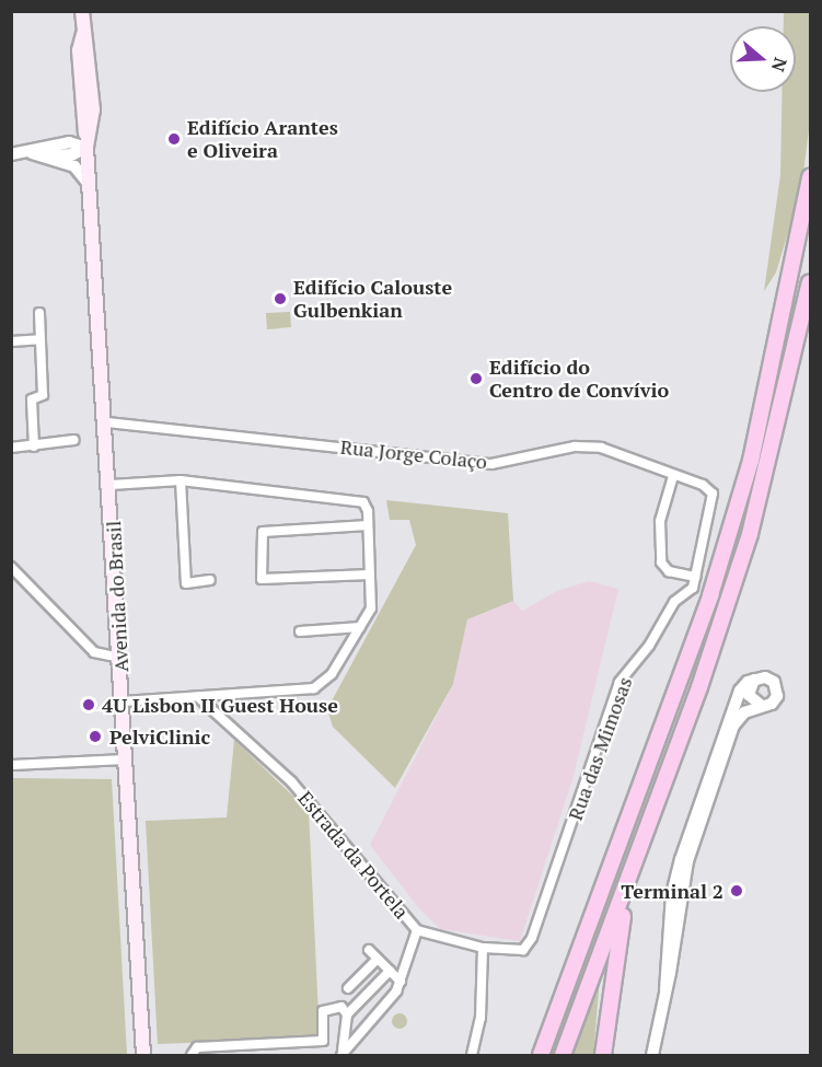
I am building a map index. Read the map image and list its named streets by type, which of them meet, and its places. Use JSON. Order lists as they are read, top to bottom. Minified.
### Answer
{"streets":{"main road":["Avenida do Brasil"],"street":["Rua Jorge Colaço","Rua das Mimosas","Estrada da Portela"]},"crossings":[["Rua Jorge Colaço","Avenida do Brasil"],["Rua Jorge Colaço","Rua das Mimosas"],["Rua das Mimosas","Estrada da Portela"]],"places":["Edifício Arantes e Oliveira","Edifício Calouste Gulbenkian","Edifício do Centro de Convívio","4U Lisbon II Guest House","PelviClinic","Terminal 2"],"north":"right"}
